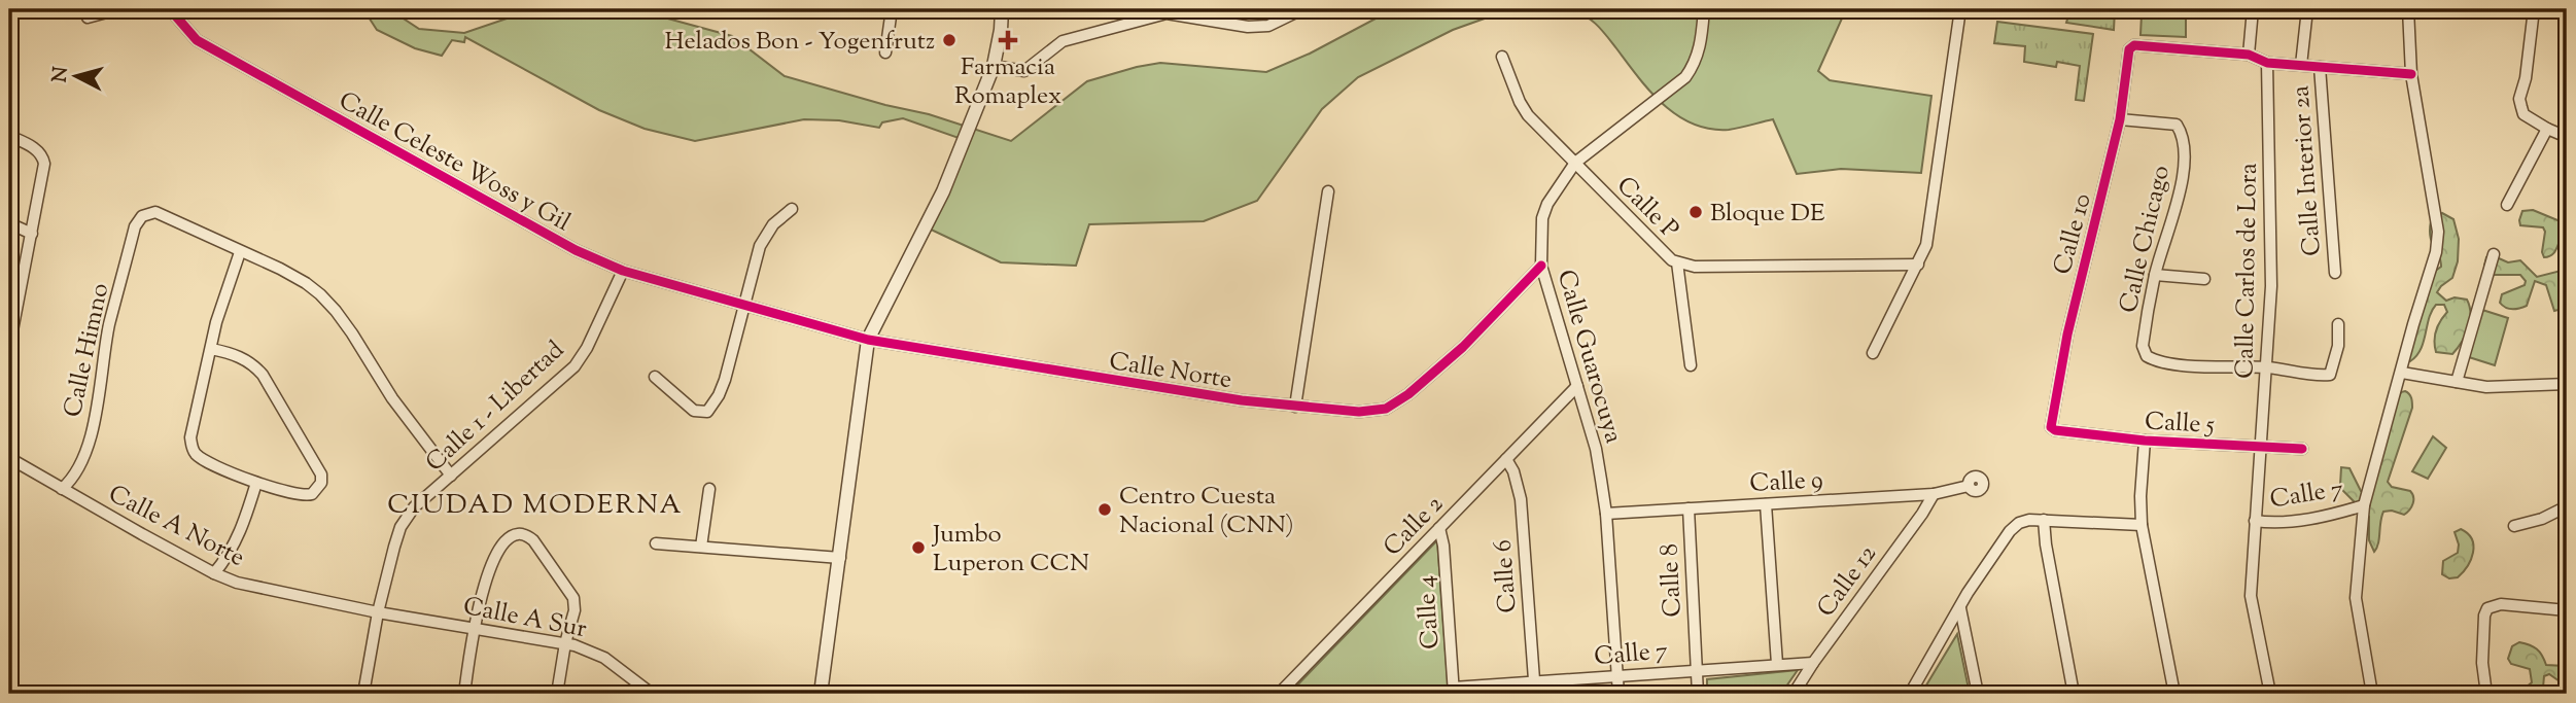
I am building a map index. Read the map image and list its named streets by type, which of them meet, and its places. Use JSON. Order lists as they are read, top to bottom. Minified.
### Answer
{"streets":{"street":["Calle Celeste Woss y Gil","Calle Interior 2a","Calle P","Calle 10","Calle Chicago","Calle Carlos de Lora","Calle Himno","Calle Guarocuya","Calle Norte","Calle 1 - Libertad","Calle 5","Calle 9","Calle 7","Calle A Norte","Calle 2","Calle 6","Calle 8","Calle 12","Calle 4","Calle A Sur"]},"crossings":[["Calle Celeste Woss y Gil","Calle Norte"],["Calle Celeste Woss y Gil","Calle 1 - Libertad"],["Calle P","Calle Guarocuya"],["Calle 10","Calle Chicago"],["Calle 10","Calle 5"],["Calle Chicago","Calle Carlos de Lora"],["Calle Carlos de Lora","Calle 5"],["Calle Carlos de Lora","Calle 7"],["Calle Himno","Calle A Norte"],["Calle Guarocuya","Calle Norte"],["Calle Guarocuya","Calle 9"],["Calle Guarocuya","Calle 7"],["Calle Guarocuya","Calle 2"],["Calle 1 - Libertad","Calle A Norte"],["Calle 1 - Libertad","Calle A Sur"],["Calle 9","Calle 8"],["Calle 9","Calle 12"],["Calle 7","Calle 6"],["Calle 7","Calle 8"],["Calle 7","Calle 12"],["Calle 7","Calle 4"],["Calle A Norte","Calle A Sur"],["Calle 2","Calle 6"],["Calle 2","Calle 4"]],"districts":["CIUDAD MODERNA"],"places":{"other":["Helados Bon - Yogenfrutz","Bloque DE","Centro Cuesta Nacional (CNN)","Jumbo Luperon CCN"],"health":["Farmacia Romaplex"]},"north":"left"}
